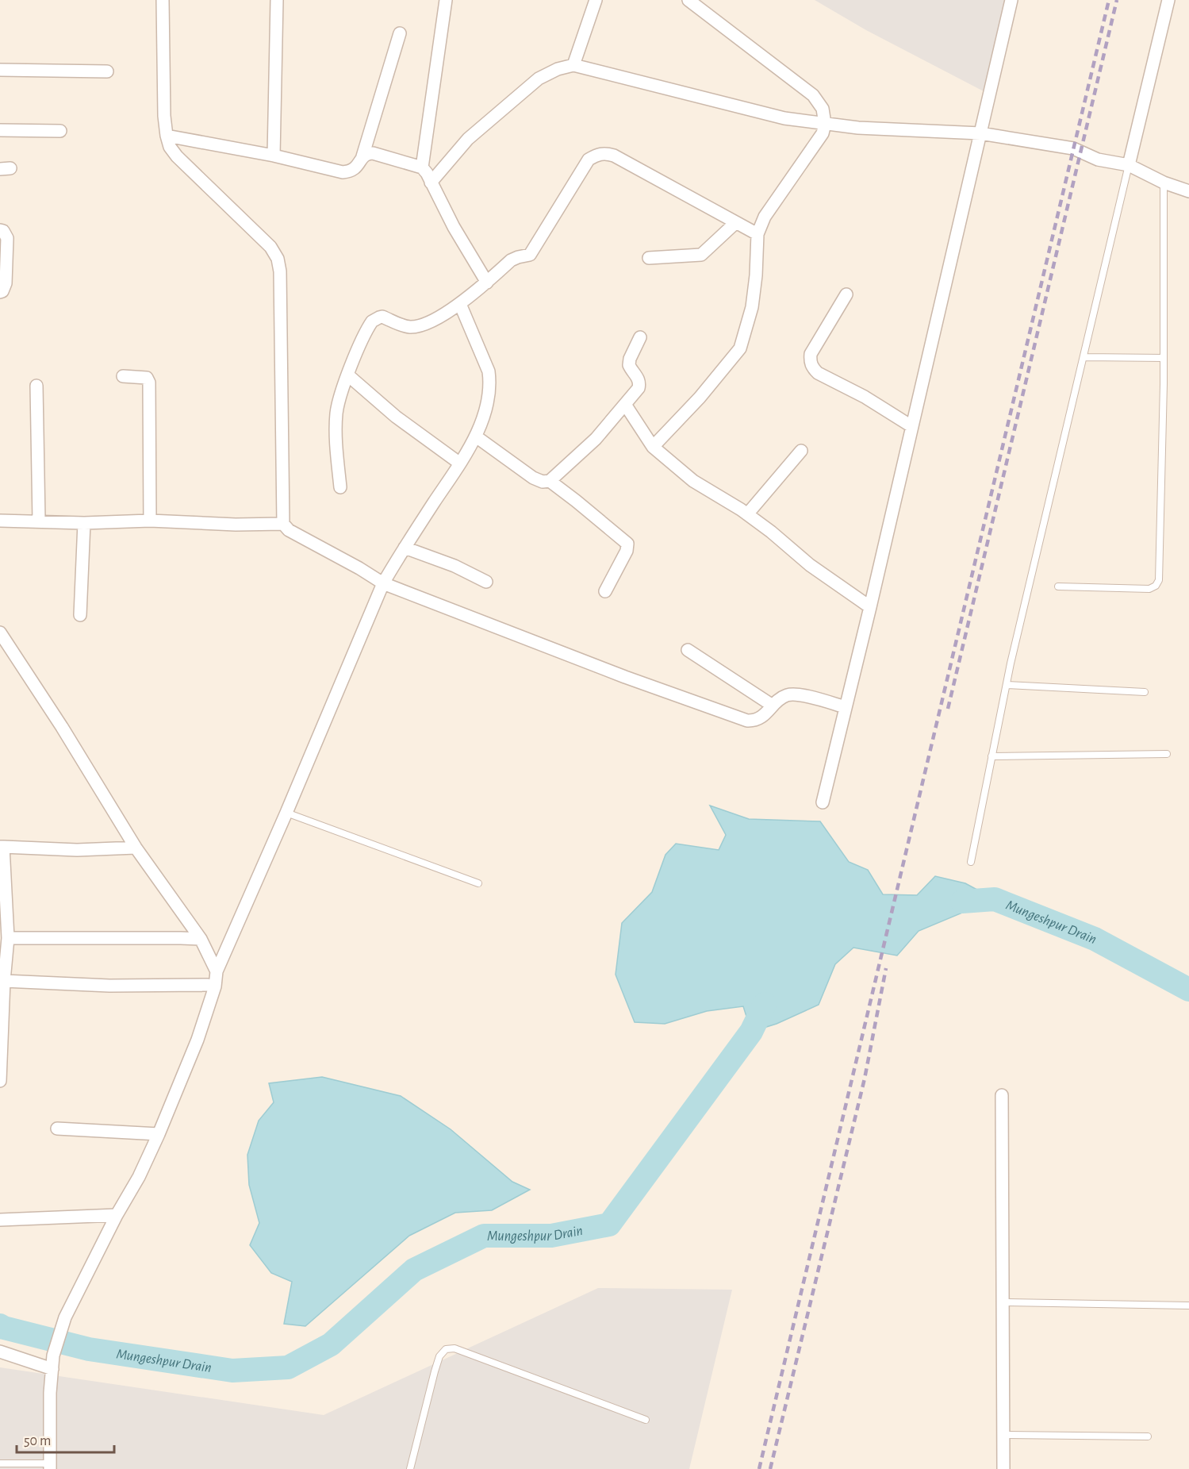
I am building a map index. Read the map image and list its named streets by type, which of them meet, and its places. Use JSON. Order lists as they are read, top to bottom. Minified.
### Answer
{"water":["Mungeshpur Drain"],"scale_bar":"50 m"}
